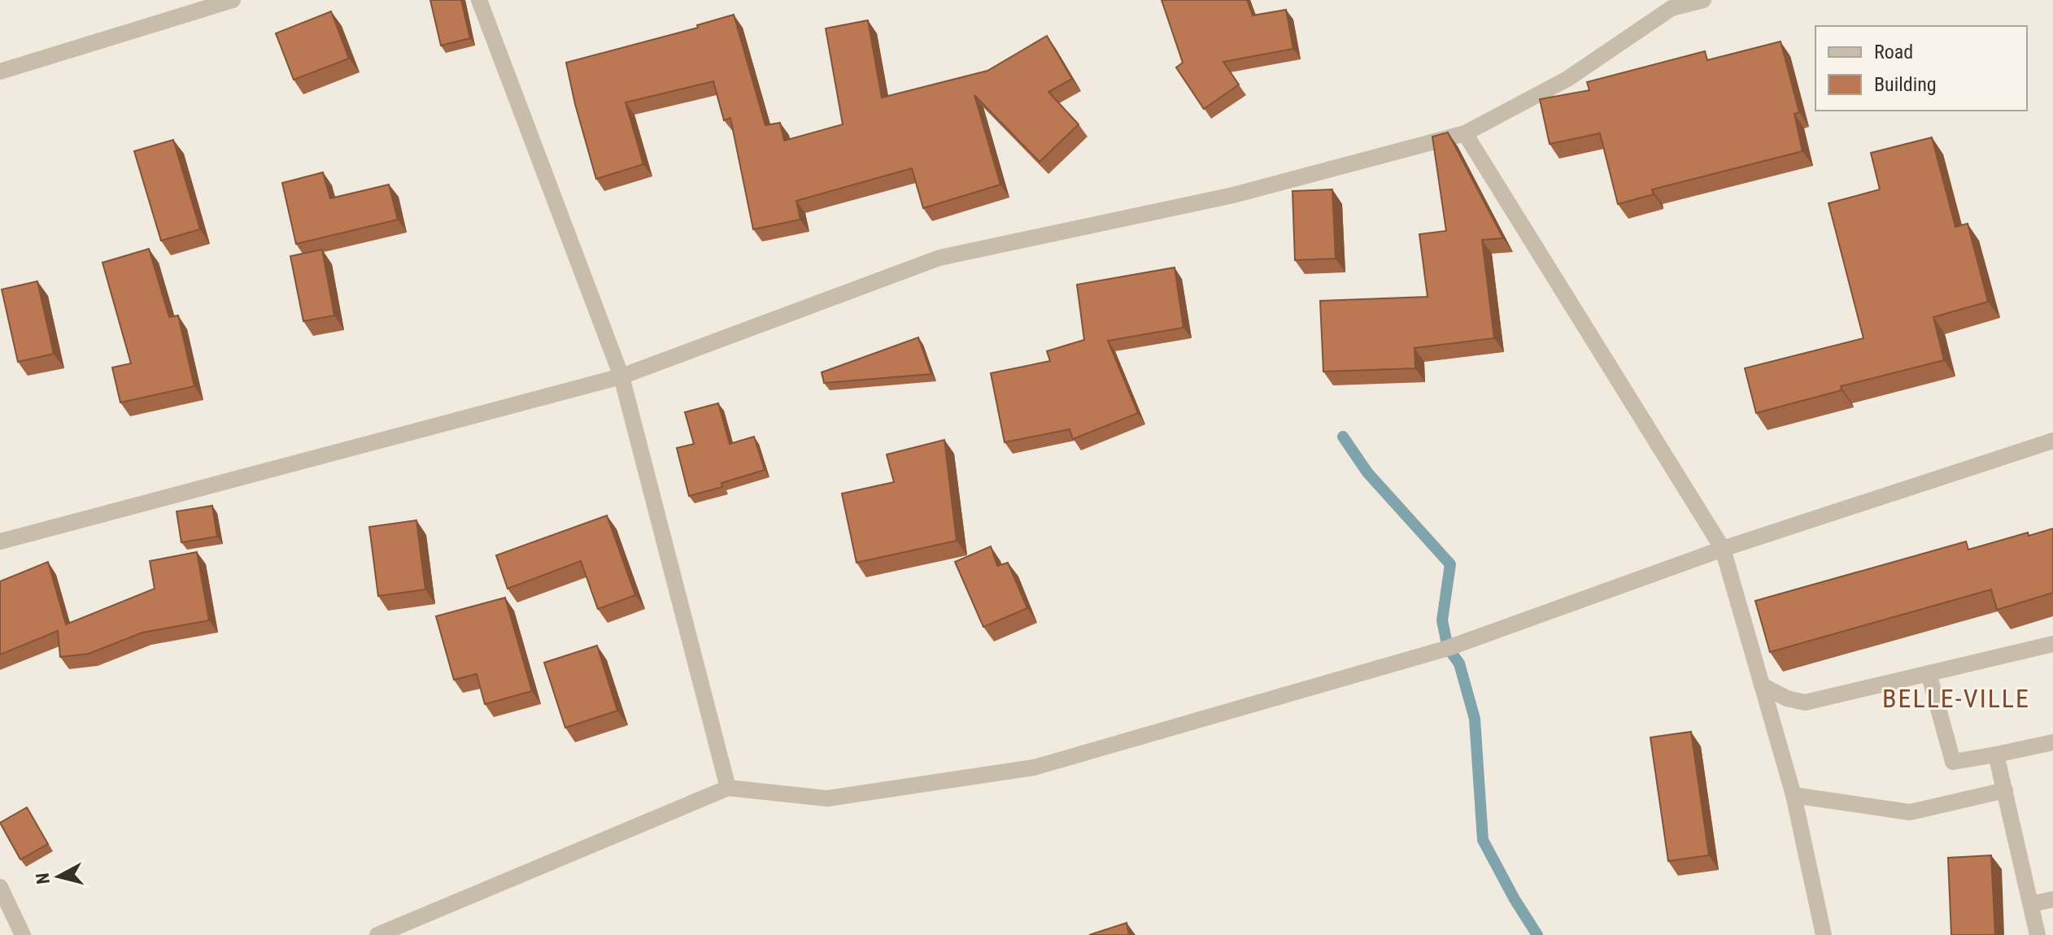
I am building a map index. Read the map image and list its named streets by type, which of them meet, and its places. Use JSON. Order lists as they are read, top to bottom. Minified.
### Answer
{"districts":["BELLE-VILLE"],"legend":["Road","Building"],"north":"left"}
